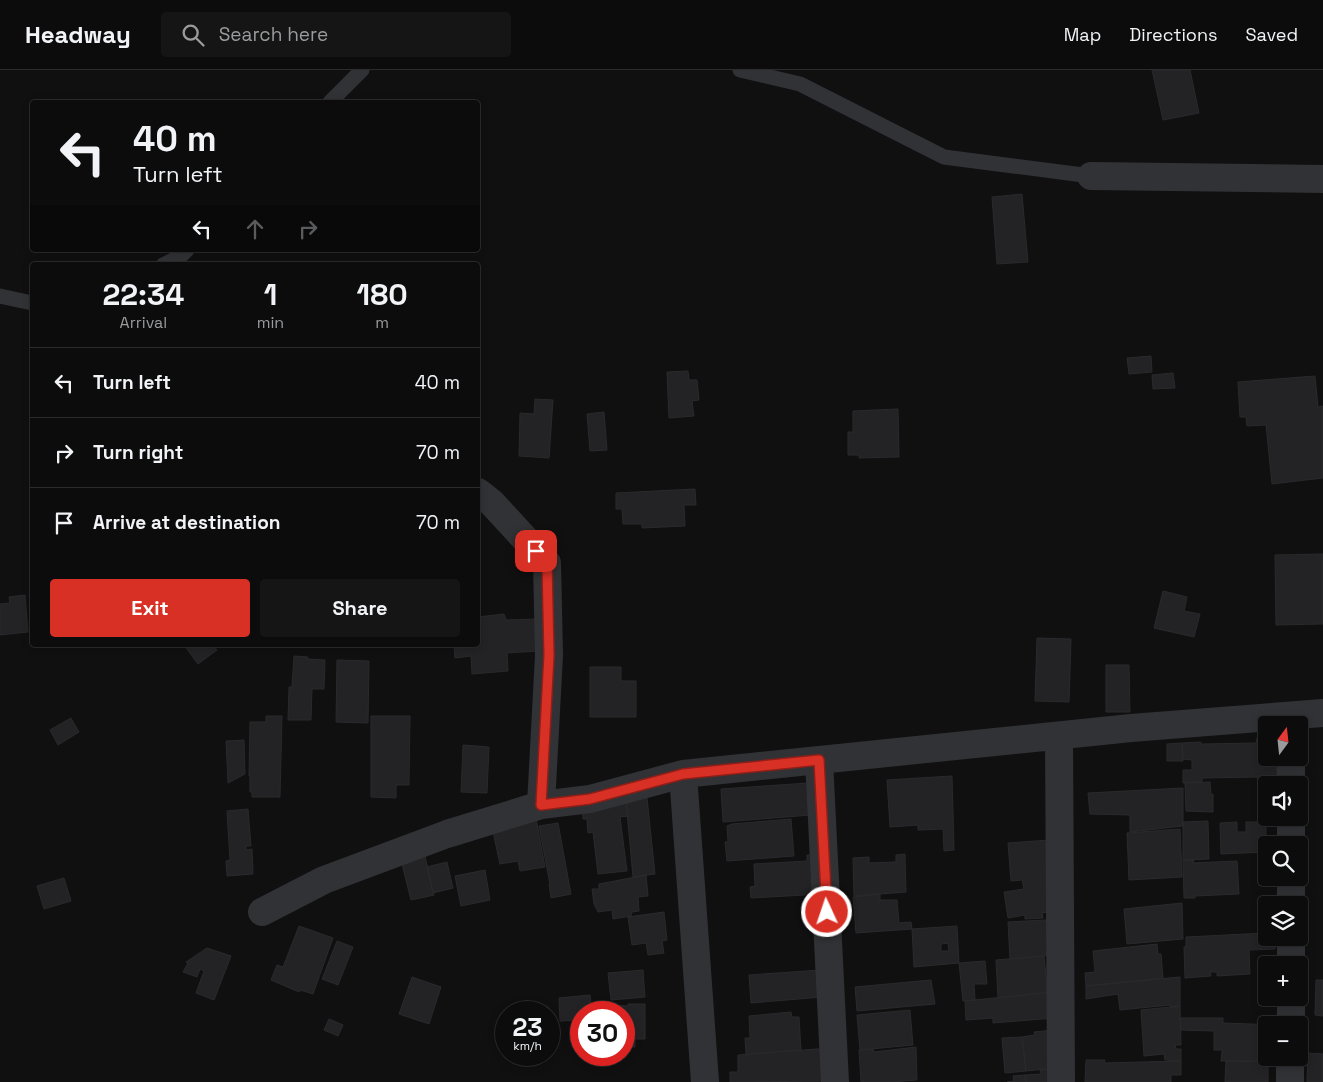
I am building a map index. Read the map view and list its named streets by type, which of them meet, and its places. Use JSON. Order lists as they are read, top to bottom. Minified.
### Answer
{"north":"top","page":{"header":"Headway","search":"Search here","nav":["Map","Directions","Saved"],"turn":["40 m","Turn left"],"eta":["22:34","Arrival","1","min","180","m"],"list":[{"name":"Turn left","value":"40 m"},{"name":"Turn right","value":"70 m"},{"name":"Arrive at destination","value":"70 m"}],"buttons":["Exit","Share"],"map_buttons":["+","−"],"speed":"23 km/h","limit":"30"}}
